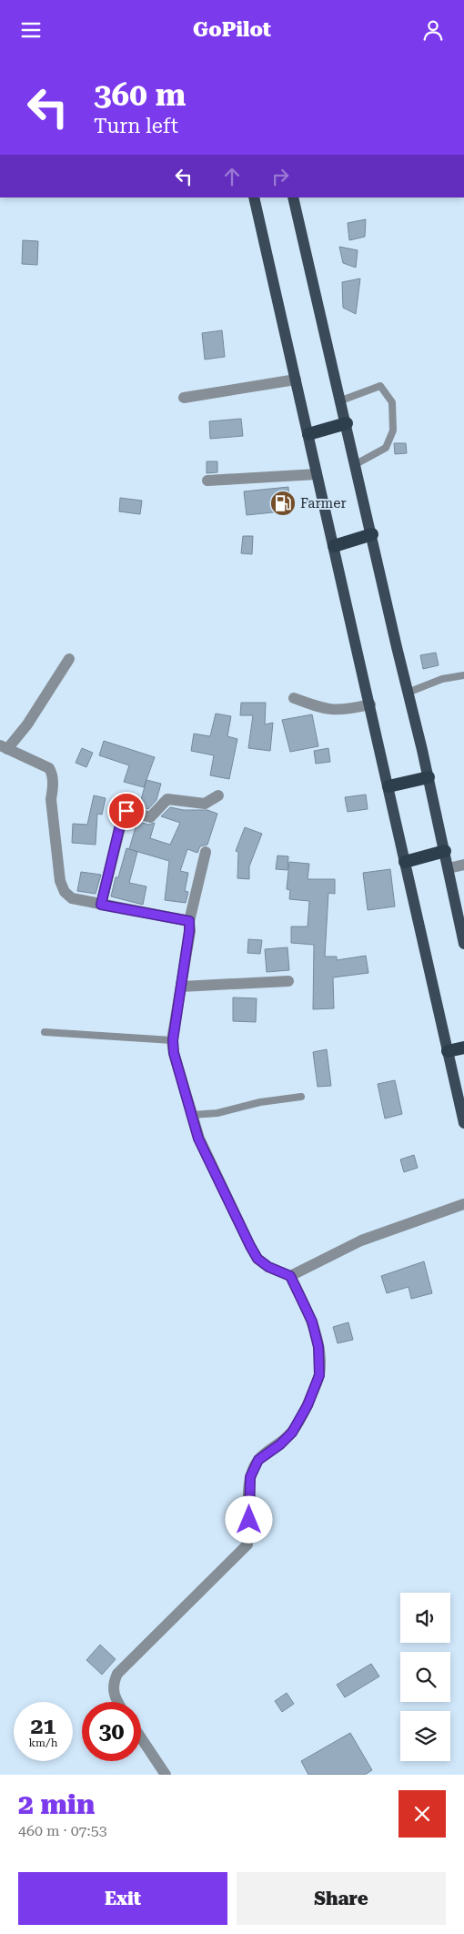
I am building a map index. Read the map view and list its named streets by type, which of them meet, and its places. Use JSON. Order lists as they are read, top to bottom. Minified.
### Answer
{"places":{"fuel station":["Farmer"]},"page":{"header":"GoPilot","turn":["360 m","Turn left"],"speed":"21 km/h","limit":"30","heading":["2 min","460 m · 07:53"],"buttons":["Exit","Share"]}}
